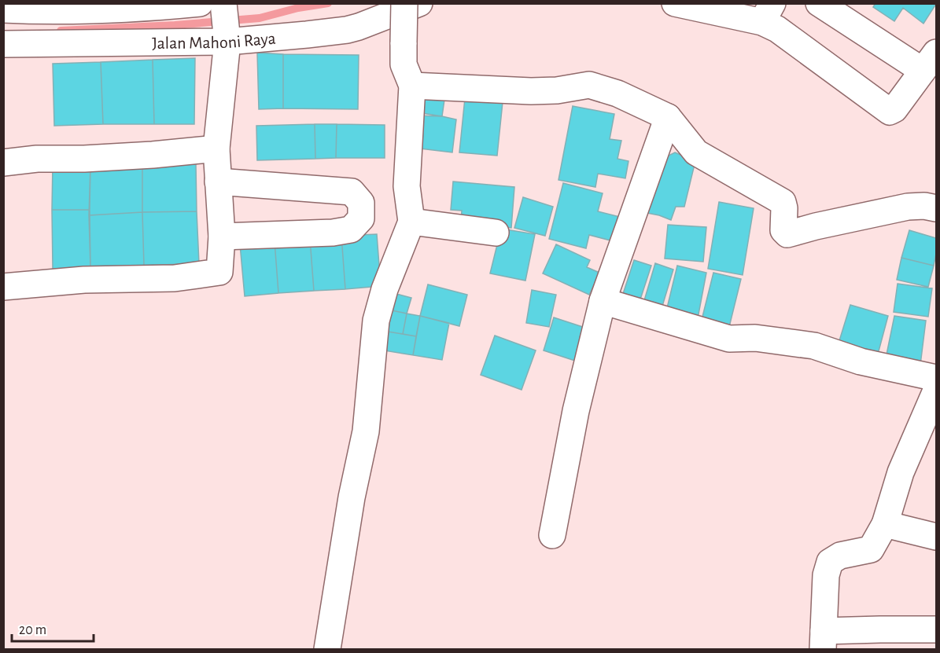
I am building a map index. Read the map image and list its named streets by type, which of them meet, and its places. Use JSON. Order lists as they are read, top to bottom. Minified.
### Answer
{"streets":{"street":["Jalan Mahoni Raya"]},"scale_bar":"20 m"}
